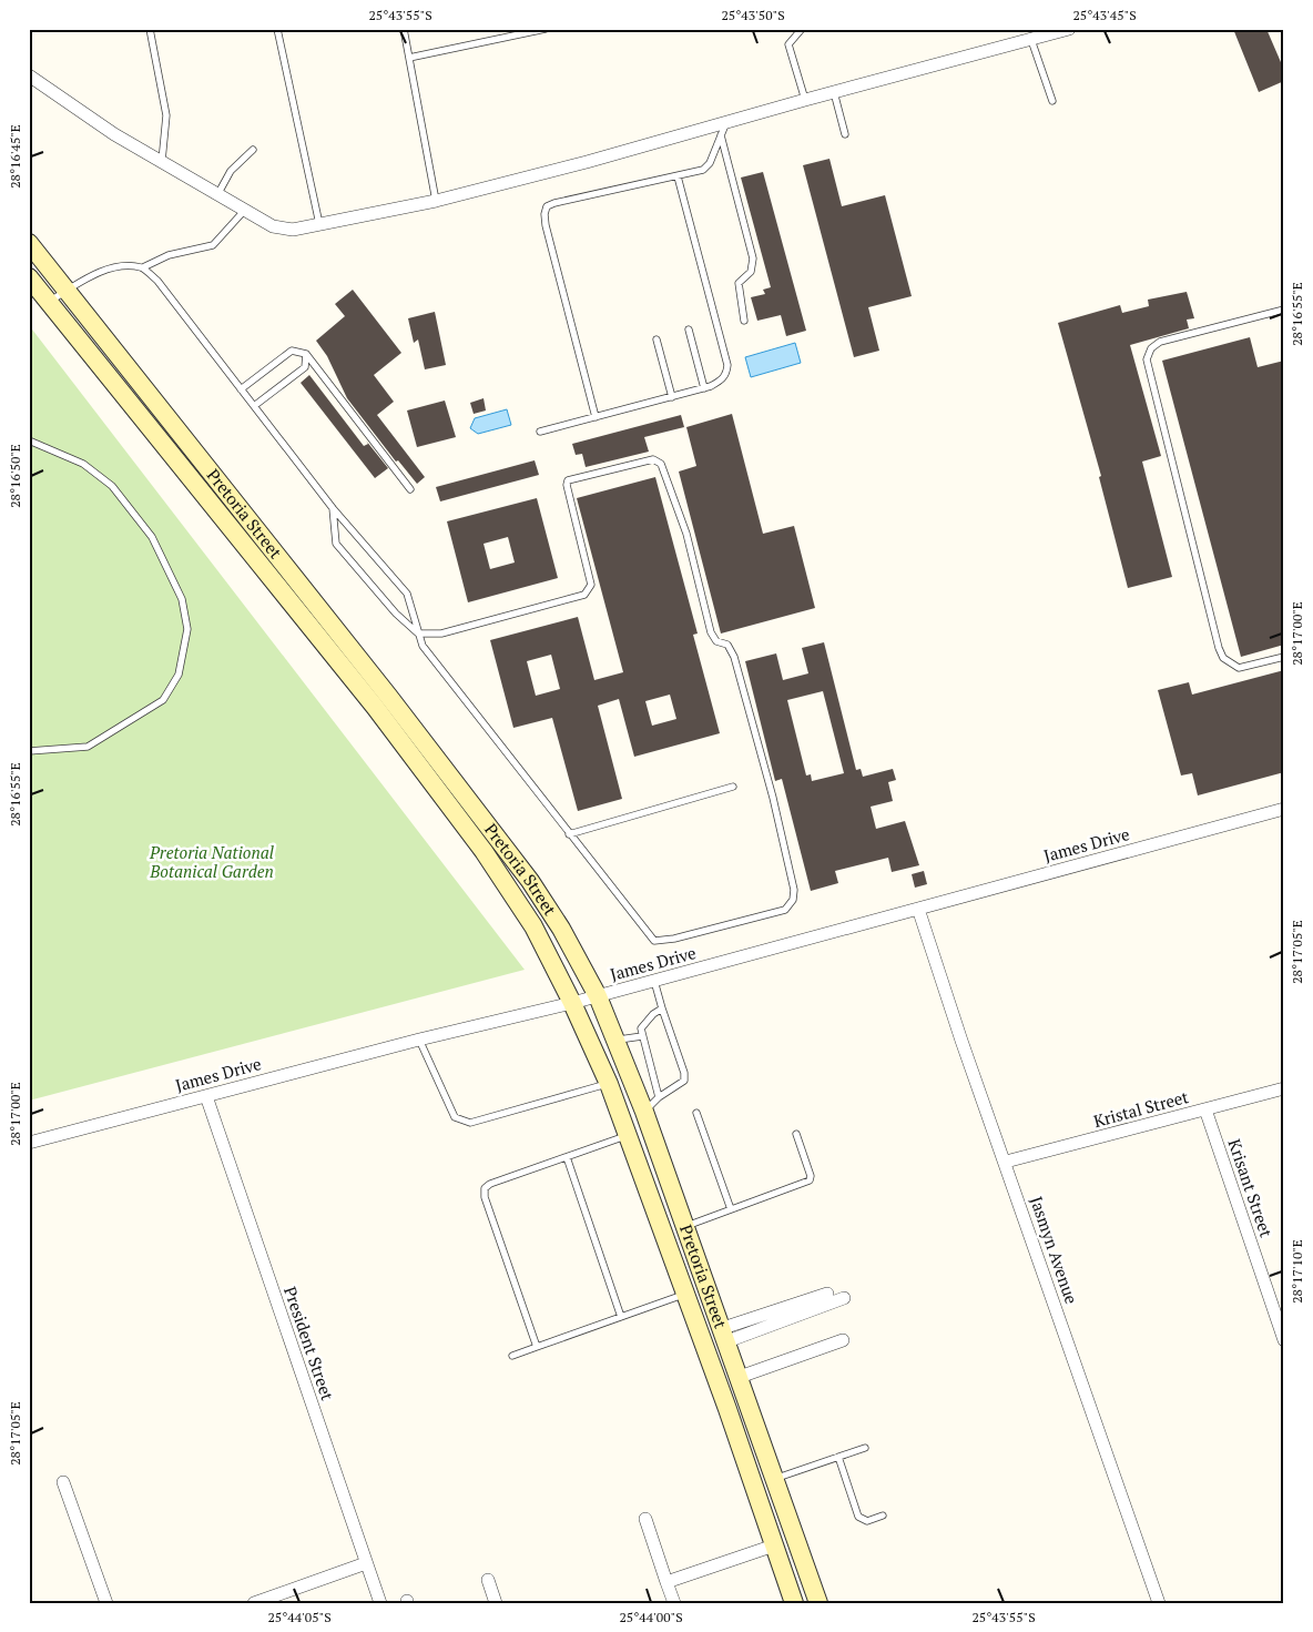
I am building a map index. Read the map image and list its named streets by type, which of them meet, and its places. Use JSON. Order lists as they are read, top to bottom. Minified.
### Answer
{"streets":{"main road":["Pretoria Street"],"street":["James Drive","Kristal Street","Krisant Street","Jasmyn Avenue","President Street"]},"crossings":[["Pretoria Street","James Drive"],["James Drive","Jasmyn Avenue"],["James Drive","President Street"],["Kristal Street","Krisant Street"],["Kristal Street","Jasmyn Avenue"]],"parks":["Pretoria National Botanical Garden"],"coordinates":["25°43'55\"S","25°43'50\"S","25°43'45\"S","28°16'45\"E","28°16'55\"E","28°16'50\"E","28°17'00\"E","28°17'05\"E","28°17'10\"E","25°44'05\"S","25°44'00\"S"]}
